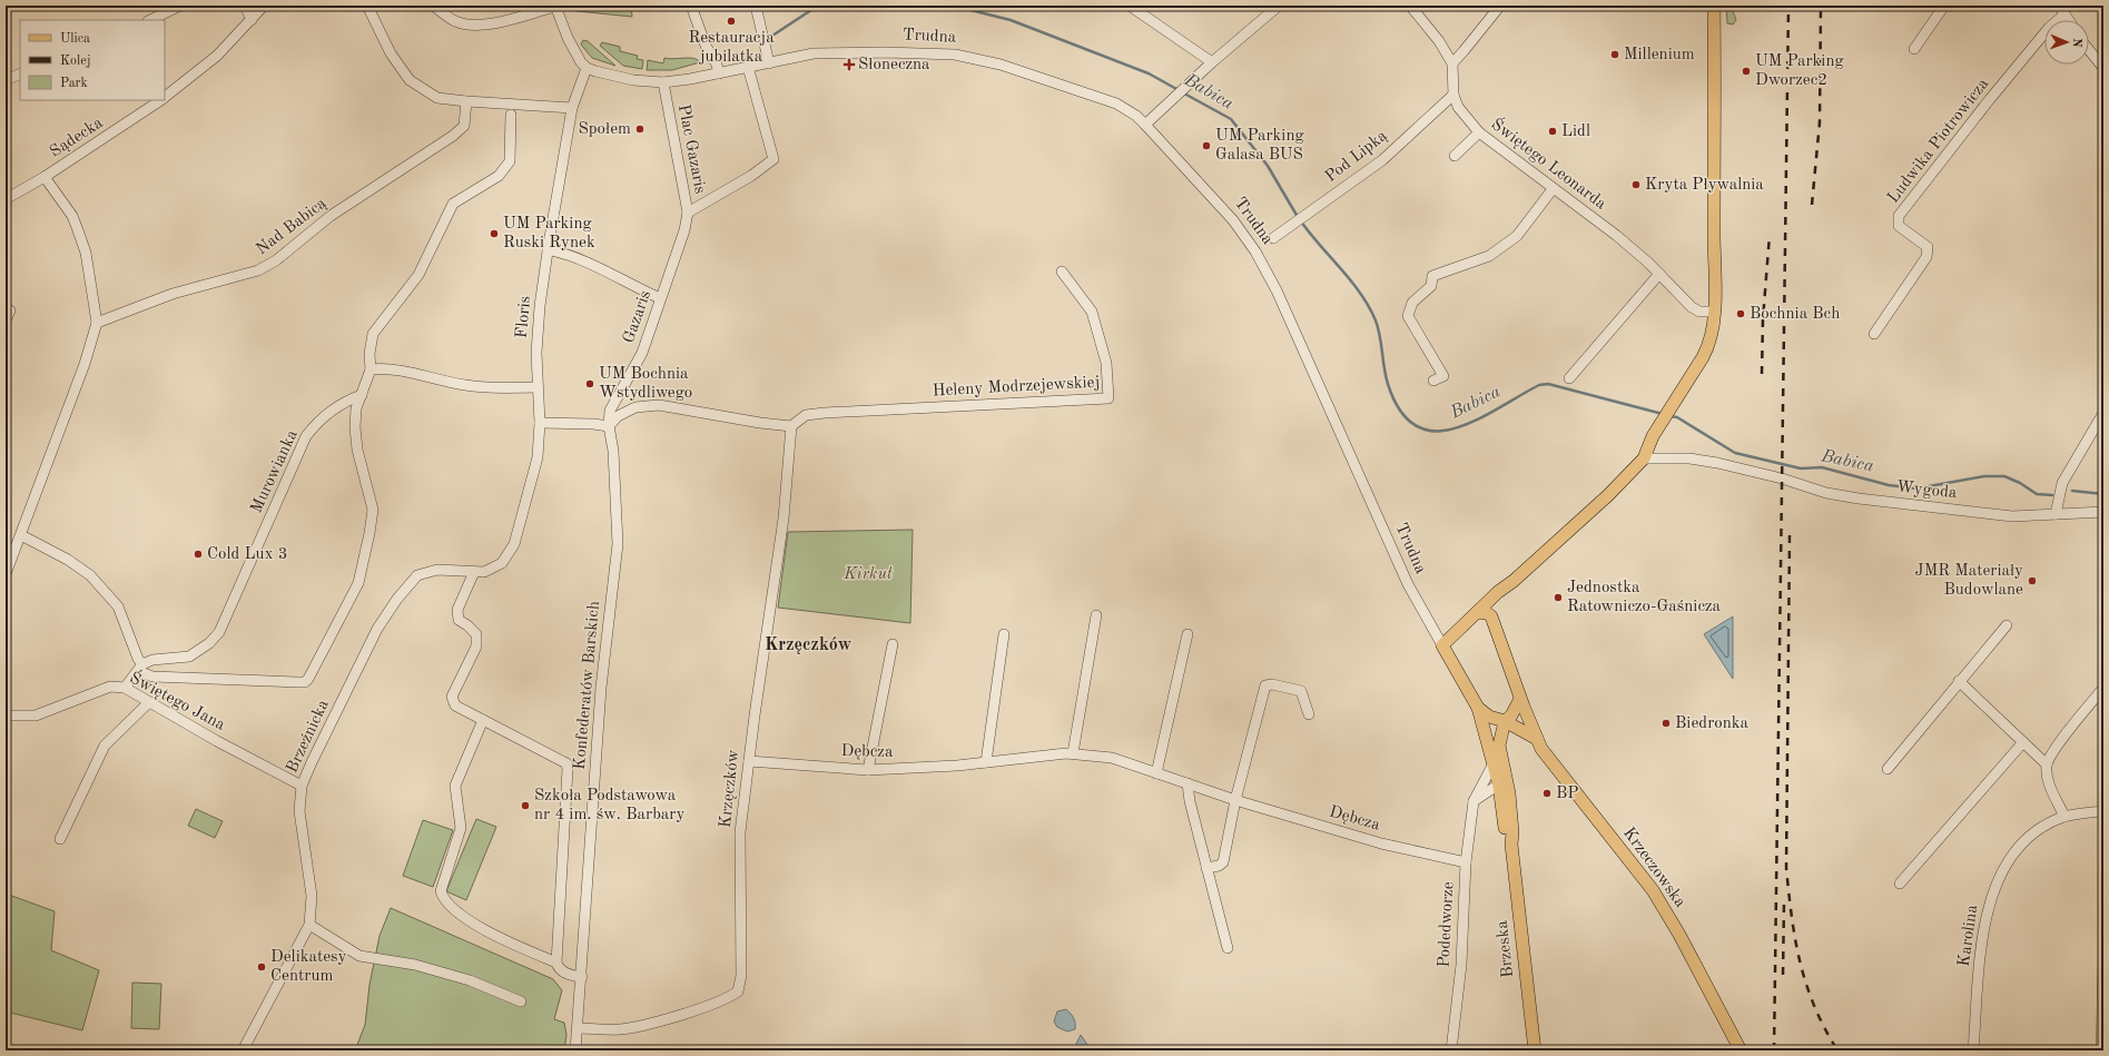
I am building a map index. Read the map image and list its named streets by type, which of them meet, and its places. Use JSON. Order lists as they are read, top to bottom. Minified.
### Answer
{"streets":{"main road":["Trudna","Krzeczowska","Brzeska"],"street":["Sądecka","Ludwika Piotrowicza","Plac Gazaris","Pod Lipką","Świętego Leonarda","Nad Babicą","Floris","Gazaris","Heleny Modrzejewskiej","Murowianka","Wygoda","Konfederatów Barskich","Świętego Jana","Brzeźnicka","Dębcza","Krzęczków","Podedworze","Karolina"]},"crossings":[["Trudna","Plac Gazaris"],["Trudna","Floris"],["Trudna","Krzeczowska"],["Trudna","Brzeska"],["Plac Gazaris","Gazaris"],["Pod Lipką","Świętego Leonarda"],["Floris","Brzeźnicka"],["Gazaris","Konfederatów Barskich"],["Heleny Modrzejewskiej","Krzęczków"],["Konfederatów Barskich","Krzęczków"],["Świętego Jana","Brzeźnicka"],["Dębcza","Krzęczków"],["Dębcza","Podedworze"],["Krzeczowska","Brzeska"],["Podedworze","Brzeska"]],"districts":["Krzęczków"],"water":["Babica"],"parks":["Kirkut"],"places":{"other":["Restauracja jubilatka","Millenium","UM Parking Dworzec2","Społem","Lidl","UM Parking Galasa BUS","Kryta Pływalnia","UM Parking Ruski Rynek","Bochnia Bch","UM Bochnia Wstydliwego","Cold Lux 3","JMR Materiały Budowlane","Jednostka Ratowniczo-Gaśnicza","Biedronka","BP","Szkoła Podstawowa nr 4 im. św. Barbary","Delikatesy Centrum"],"health":["Słoneczna"]},"legend":["Ulica","Kolej","Park"],"north":"right"}
